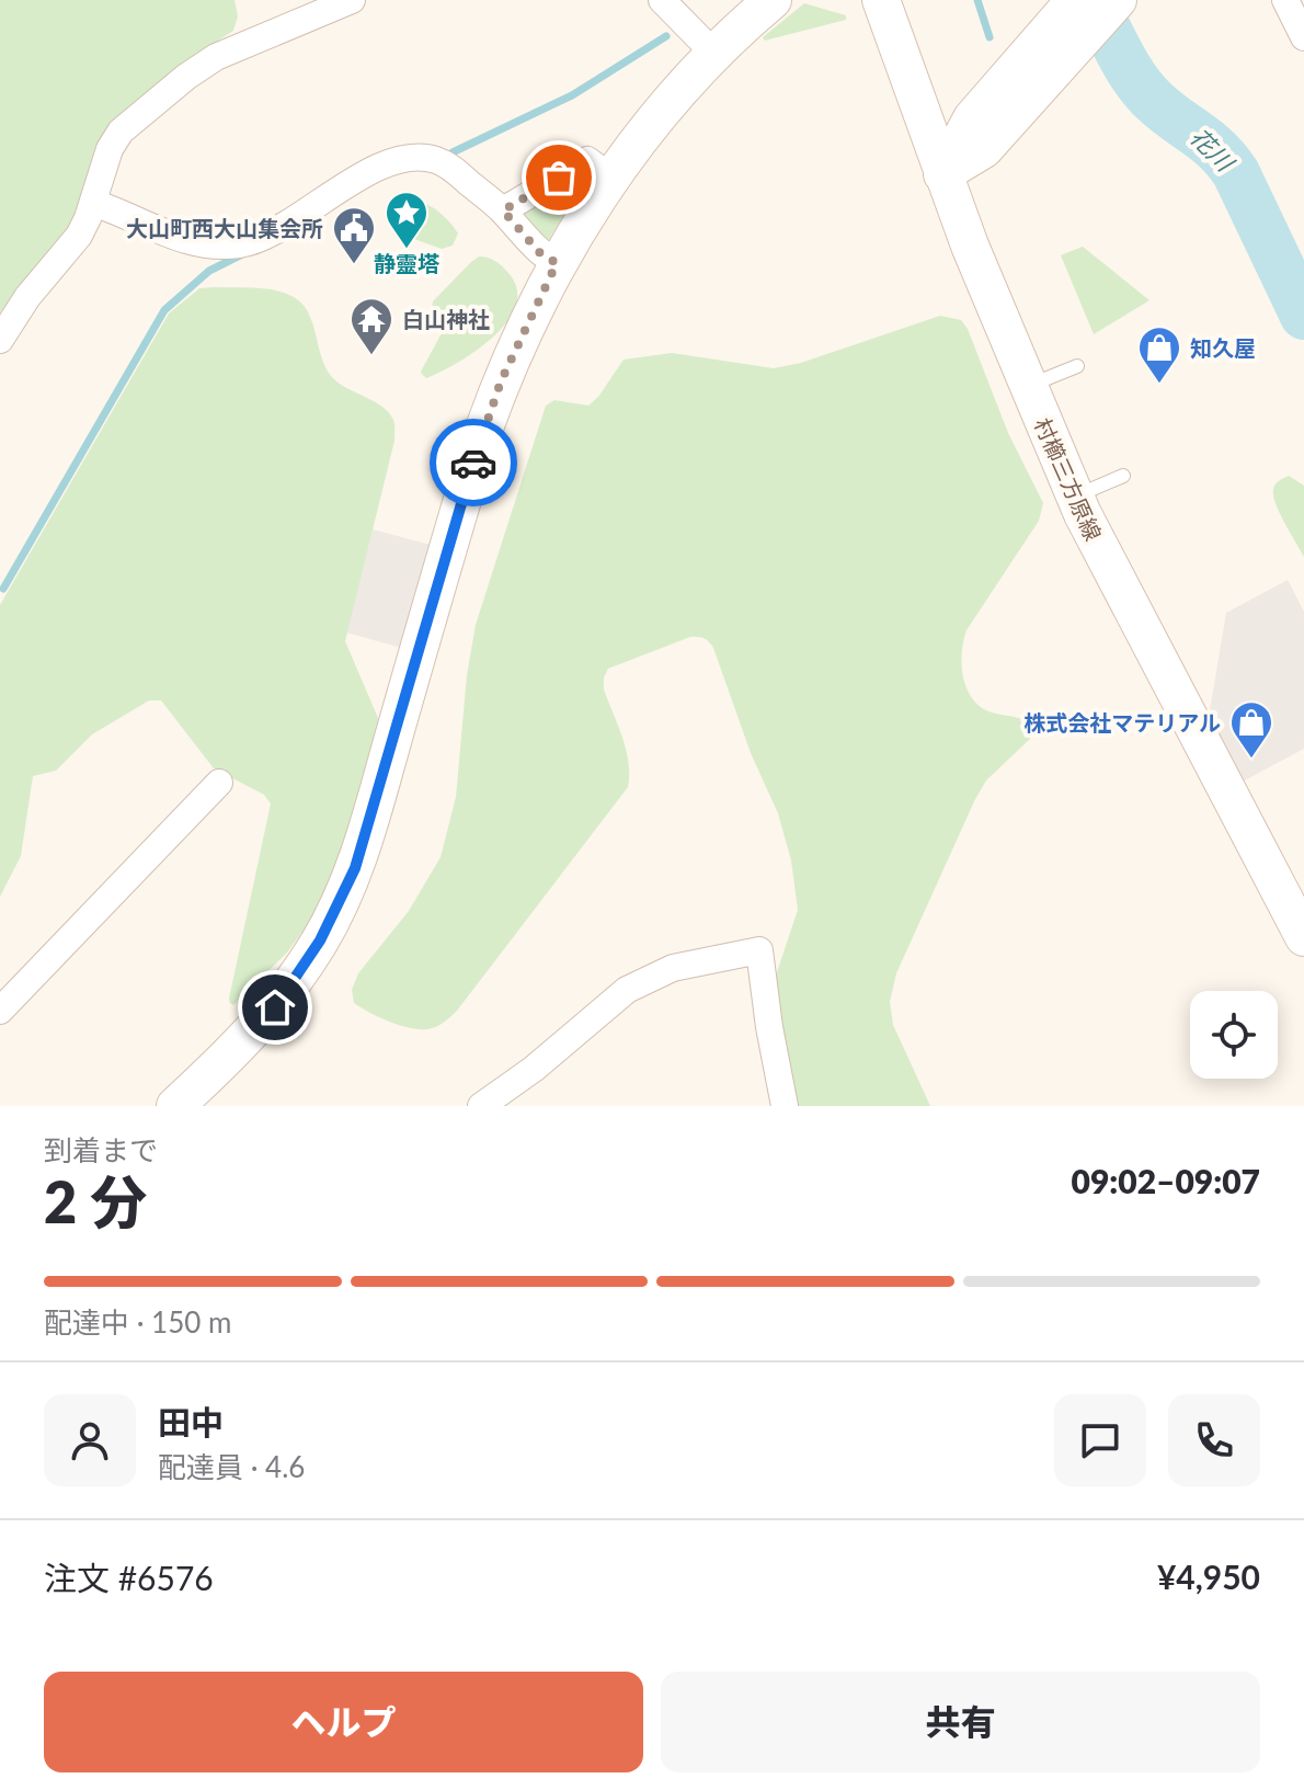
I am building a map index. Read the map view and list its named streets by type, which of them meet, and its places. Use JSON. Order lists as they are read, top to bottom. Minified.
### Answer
{"streets":{"street":["村櫛三方原線"]},"water":["花川"],"places":{"place":["静靈塔"],"public building":["大山町西大山集会所"],"temple":["白山神社"],"shop":["知久屋","株式会社マテリアル"]},"page":{"heading":["2 分","到着まで","09:02–09:07"],"panel":["田中","配達員 · 4.6","注文 #6576","¥4,950"],"bar":"配達中 · 150 m","buttons":["ヘルプ","共有"]}}
